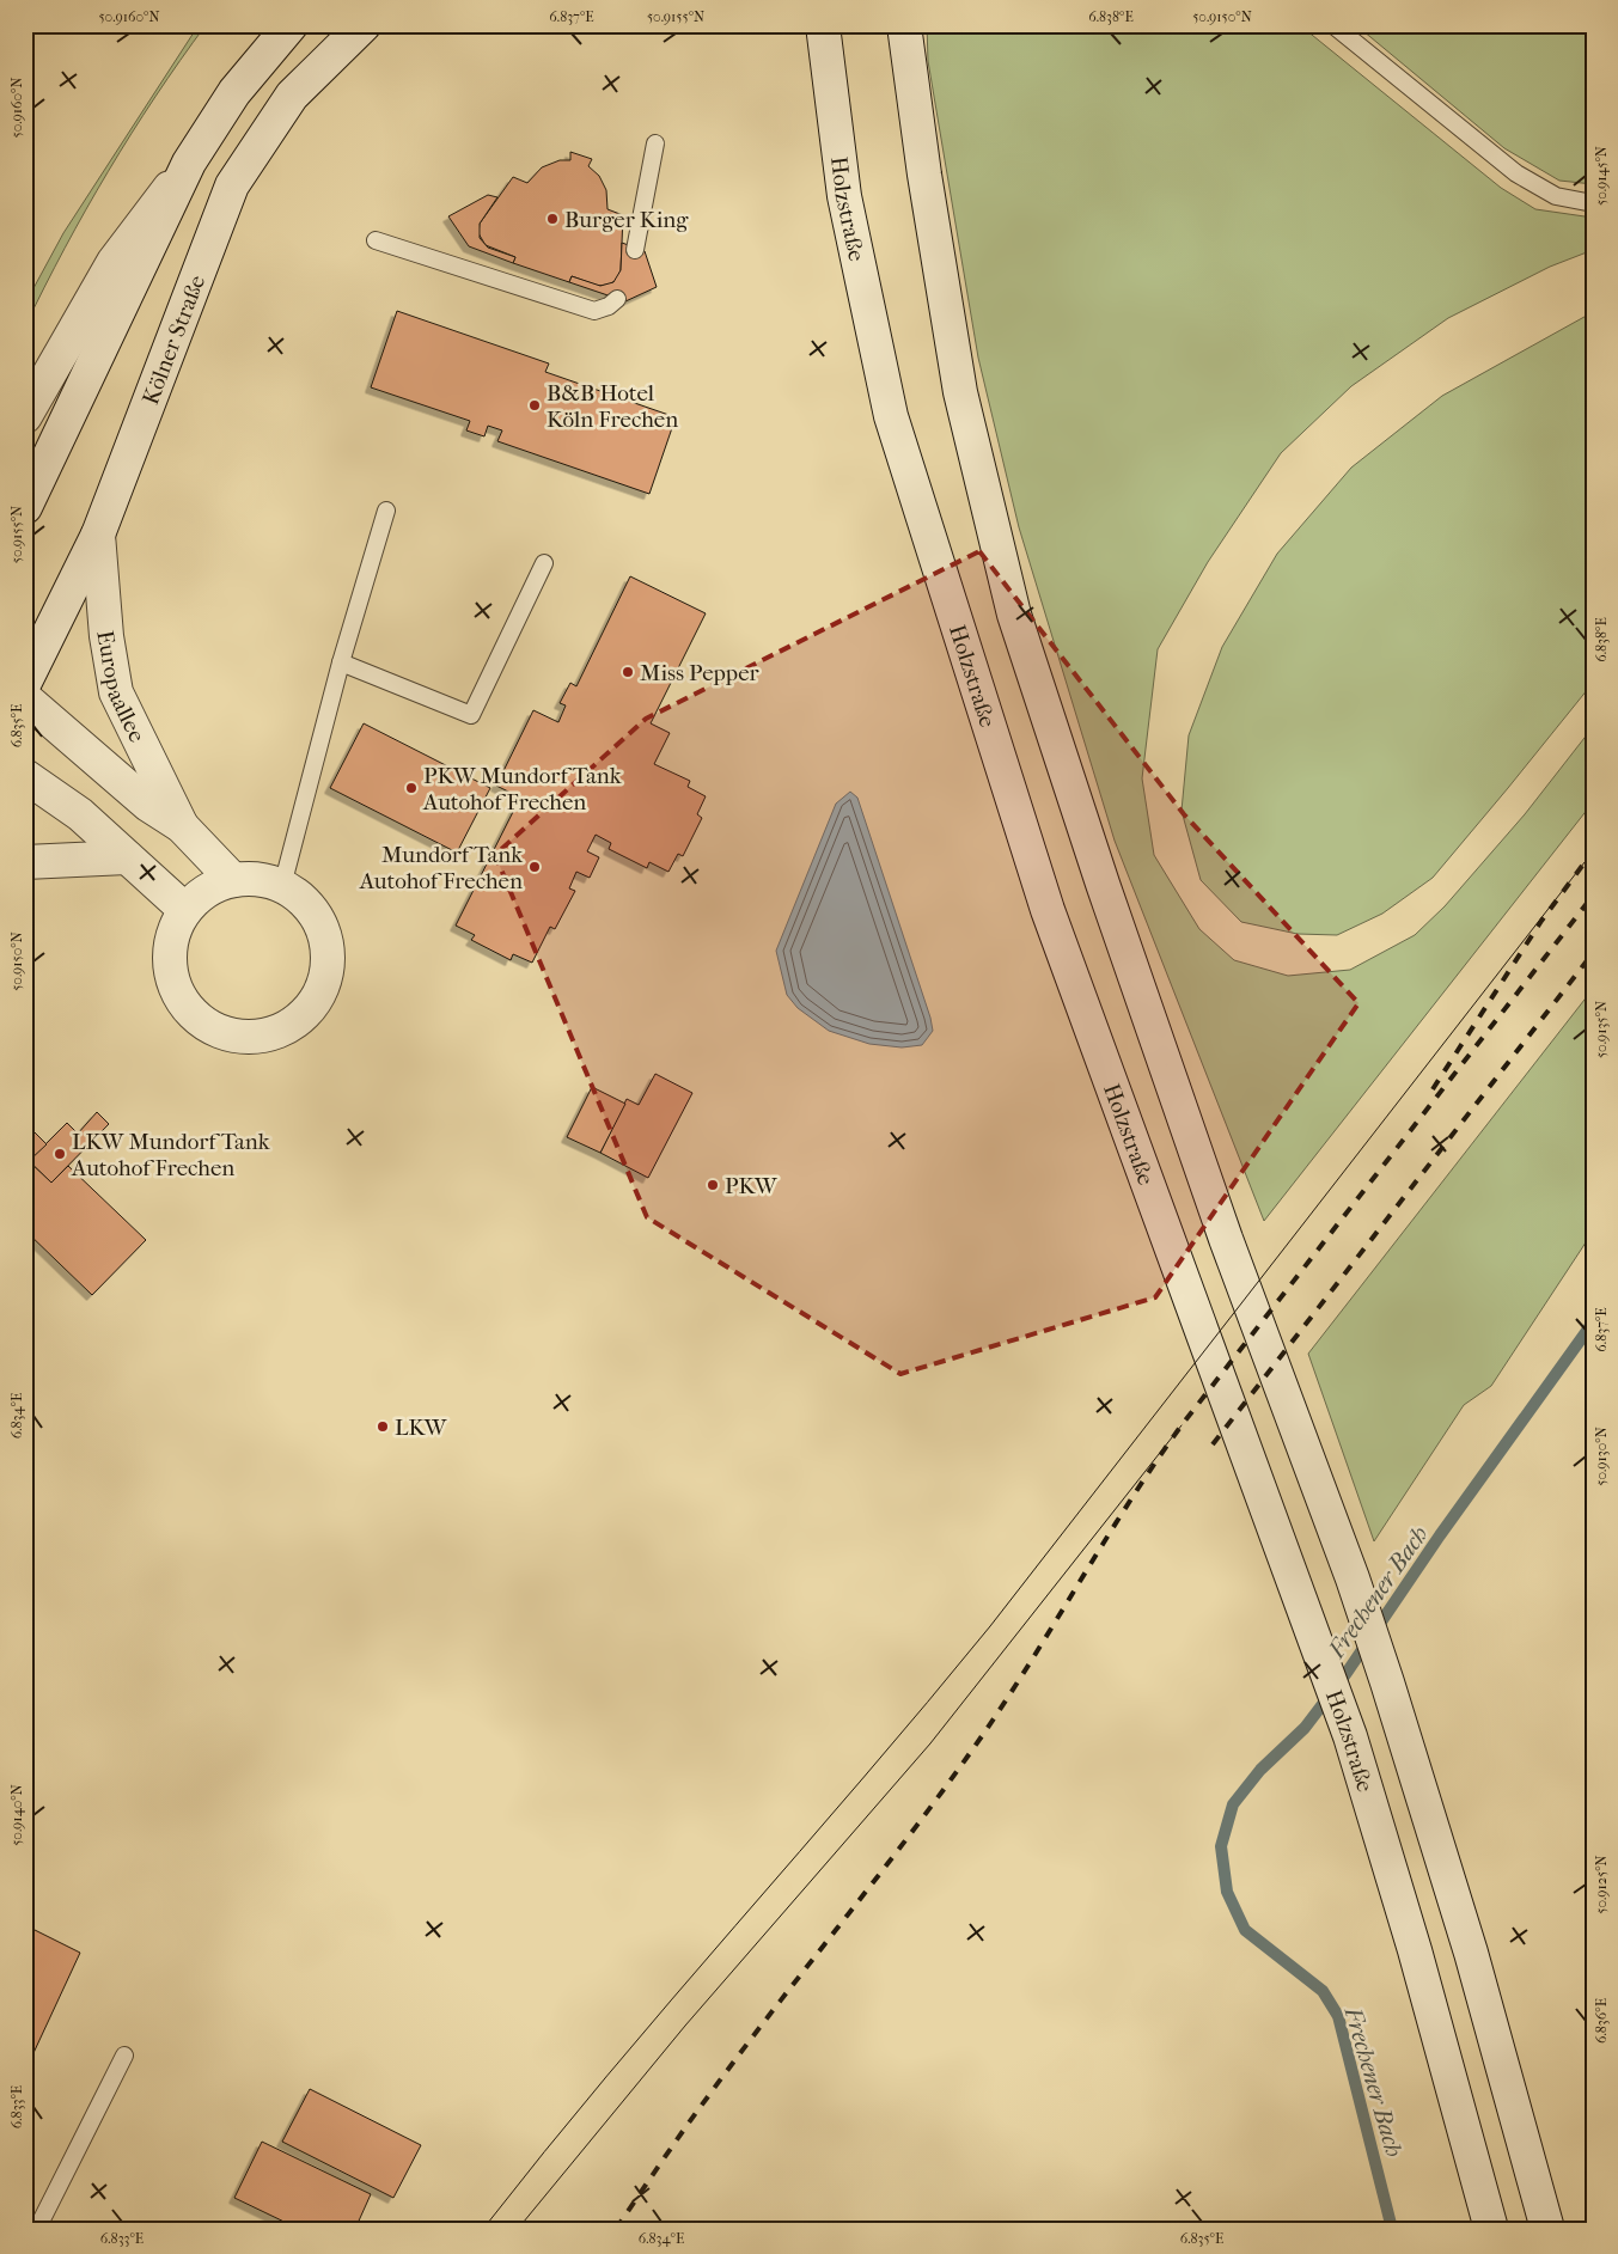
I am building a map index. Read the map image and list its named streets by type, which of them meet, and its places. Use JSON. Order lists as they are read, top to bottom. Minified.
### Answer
{"streets":{"main road":["Holzstraße","Kölner Straße","Europaallee"]},"crossings":[["Kölner Straße","Europaallee"]],"water":["Frechener Bach"],"places":["Burger King","B&B Hotel Köln Frechen","Miss Pepper","PKW Mundorf Tank Autohof Frechen","Mundorf Tank Autohof Frechen","LKW Mundorf Tank Autohof Frechen","PKW","LKW"],"coordinates":["50.9160°N","6.837°E","50.9155°N","6.838°E","50.9150°N","50.9145°N","6.835°E","50.9135°N","6.834°E","50.9130°N","50.9140°N","50.9125°N","6.836°E","6.833°E"]}
